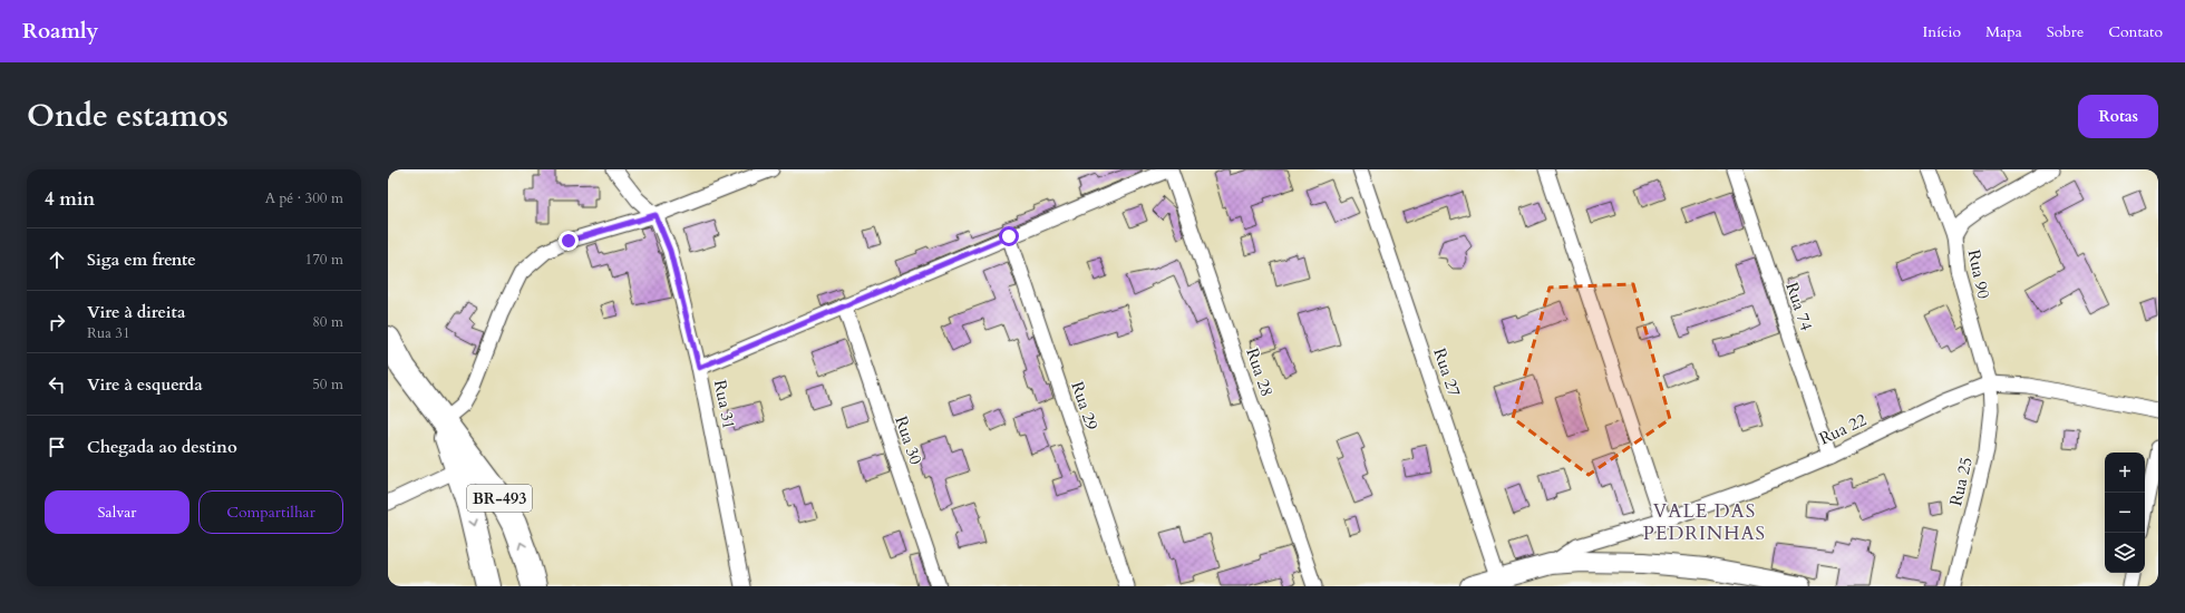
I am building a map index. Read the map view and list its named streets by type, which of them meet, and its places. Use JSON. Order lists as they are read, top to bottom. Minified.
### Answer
{"streets":{"highway":["BR-493"],"street":["Rua 90","Rua 74","Rua 28","Rua 27","Rua 31","Rua 29","Rua 22","Rua 30","Rua 25"]},"crossings":[["Rua 90","Rua 22"],["Rua 90","Rua 25"],["Rua 74","Rua 22"],["Rua 22","Rua 25"]],"districts":["VALE DAS PEDRINHAS"],"page":{"header":"Roamly","nav":["Início","Mapa","Sobre","Contato"],"title":"Onde estamos","buttons":["Rotas",["Salvar","Compartilhar"]],"heading":["4 min","A pé · 300 m"],"list":[["Siga em frente","170 m"],["Vire à direita","Rua 31","80 m"],["Vire à esquerda","50 m"],"Chegada ao destino"],"map_buttons":["+","−"]}}
